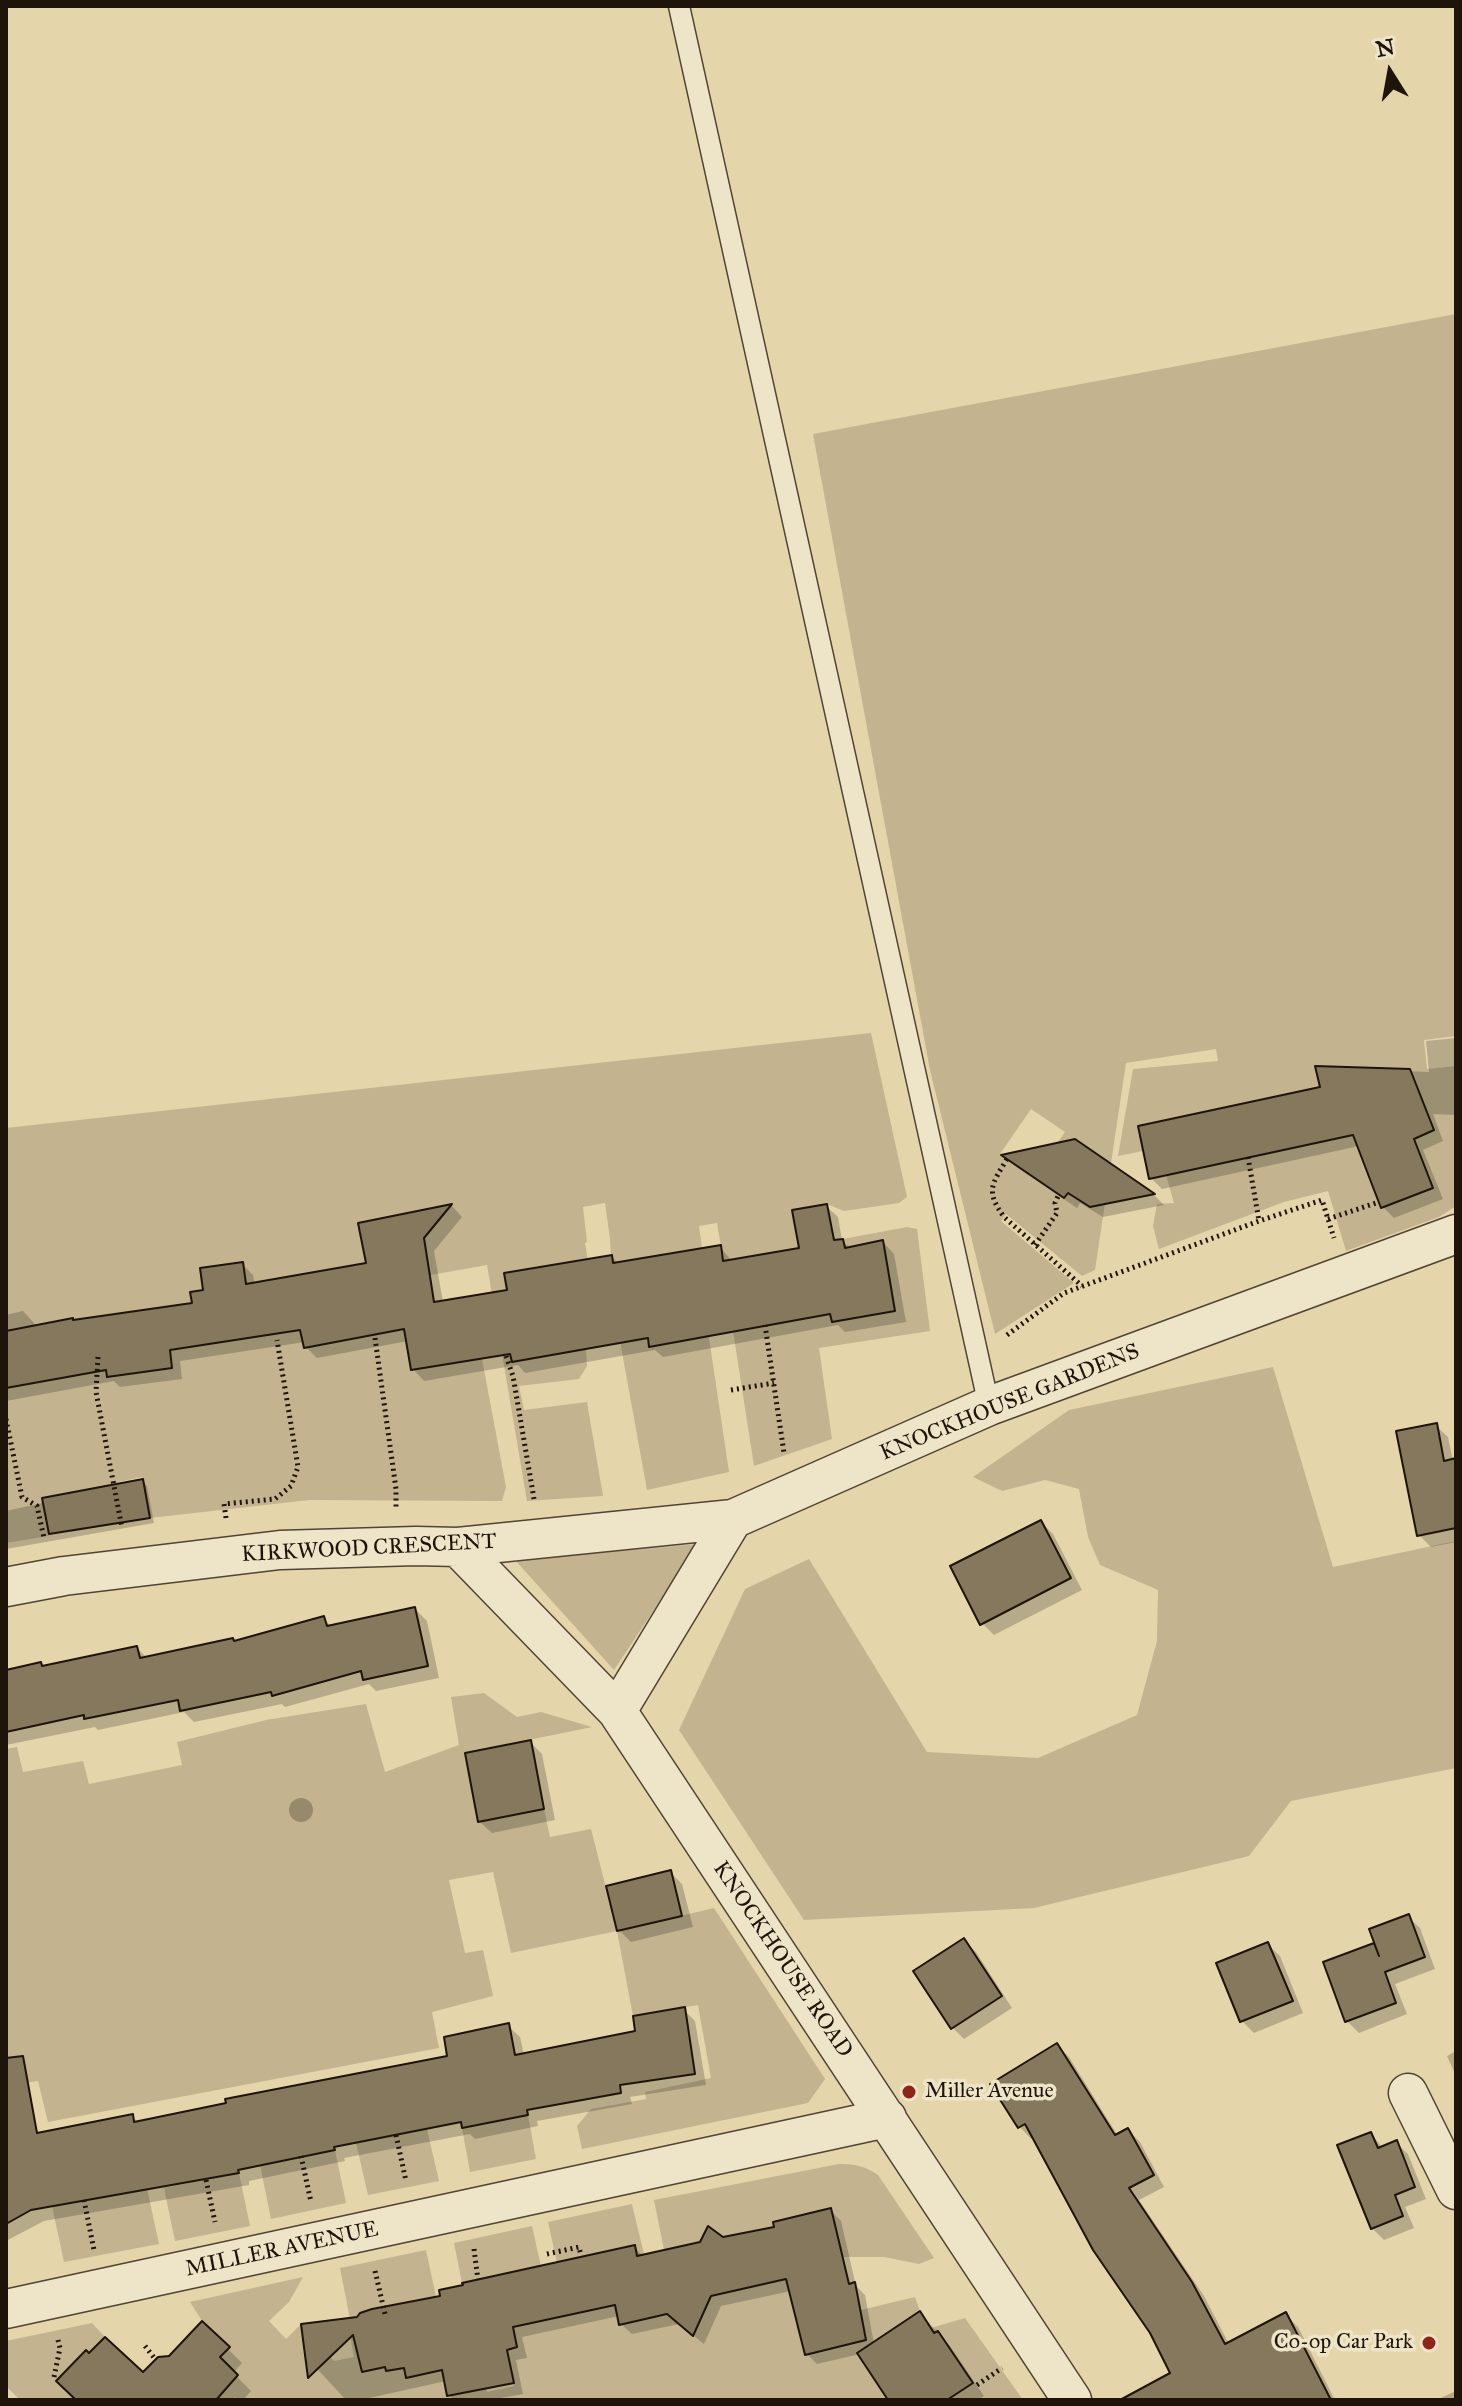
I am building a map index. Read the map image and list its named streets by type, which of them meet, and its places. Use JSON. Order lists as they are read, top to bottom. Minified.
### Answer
{"streets":{"street":["KNOCKHOUSE GARDENS","KIRKWOOD CRESCENT","KNOCKHOUSE ROAD","MILLER AVENUE"]},"crossings":[["KNOCKHOUSE GARDENS","KIRKWOOD CRESCENT"],["KIRKWOOD CRESCENT","KNOCKHOUSE ROAD"],["KNOCKHOUSE ROAD","MILLER AVENUE"]],"places":["Miller Avenue","Co-op Car Park"],"north":"top"}
